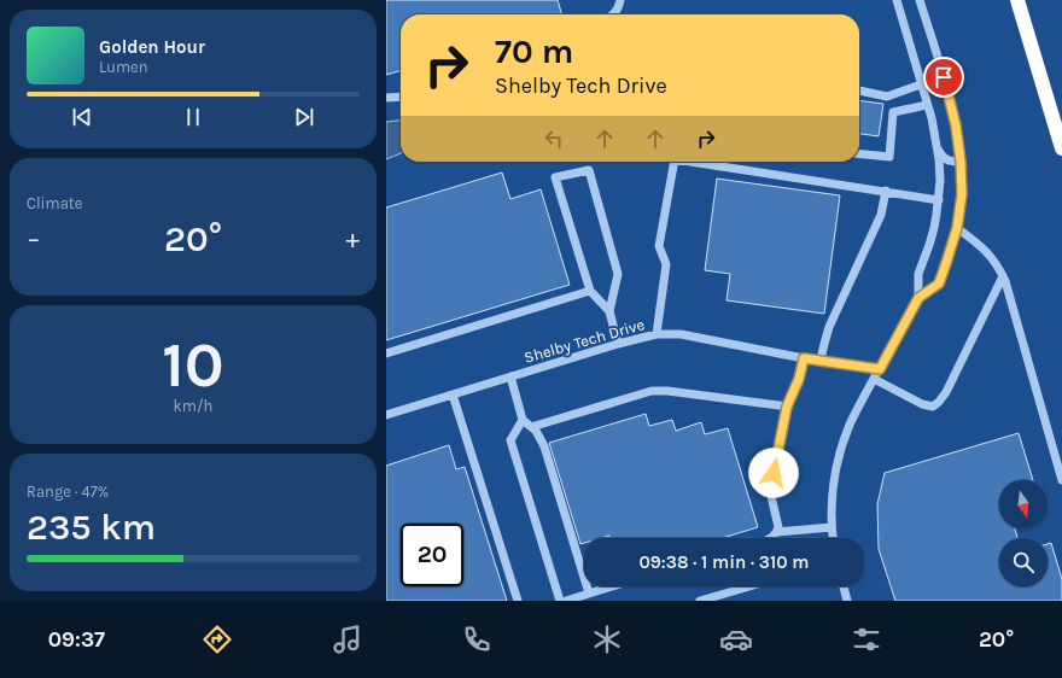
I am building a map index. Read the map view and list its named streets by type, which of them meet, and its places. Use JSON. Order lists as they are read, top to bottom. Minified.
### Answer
{"streets":{"street":["Shelby Tech Drive"]},"north":"bottom","page":{"turn":["70 m","Shelby Tech Drive"],"song":["Golden Hour","Lumen"],"tile":["Climate",["10","km/h"],["Range · 47%","235 km"]],"heat":["−","20°","+"],"limit":"20","trip":"09:38 · 1 min · 310 m","tabs":["09:37","20°"]}}
